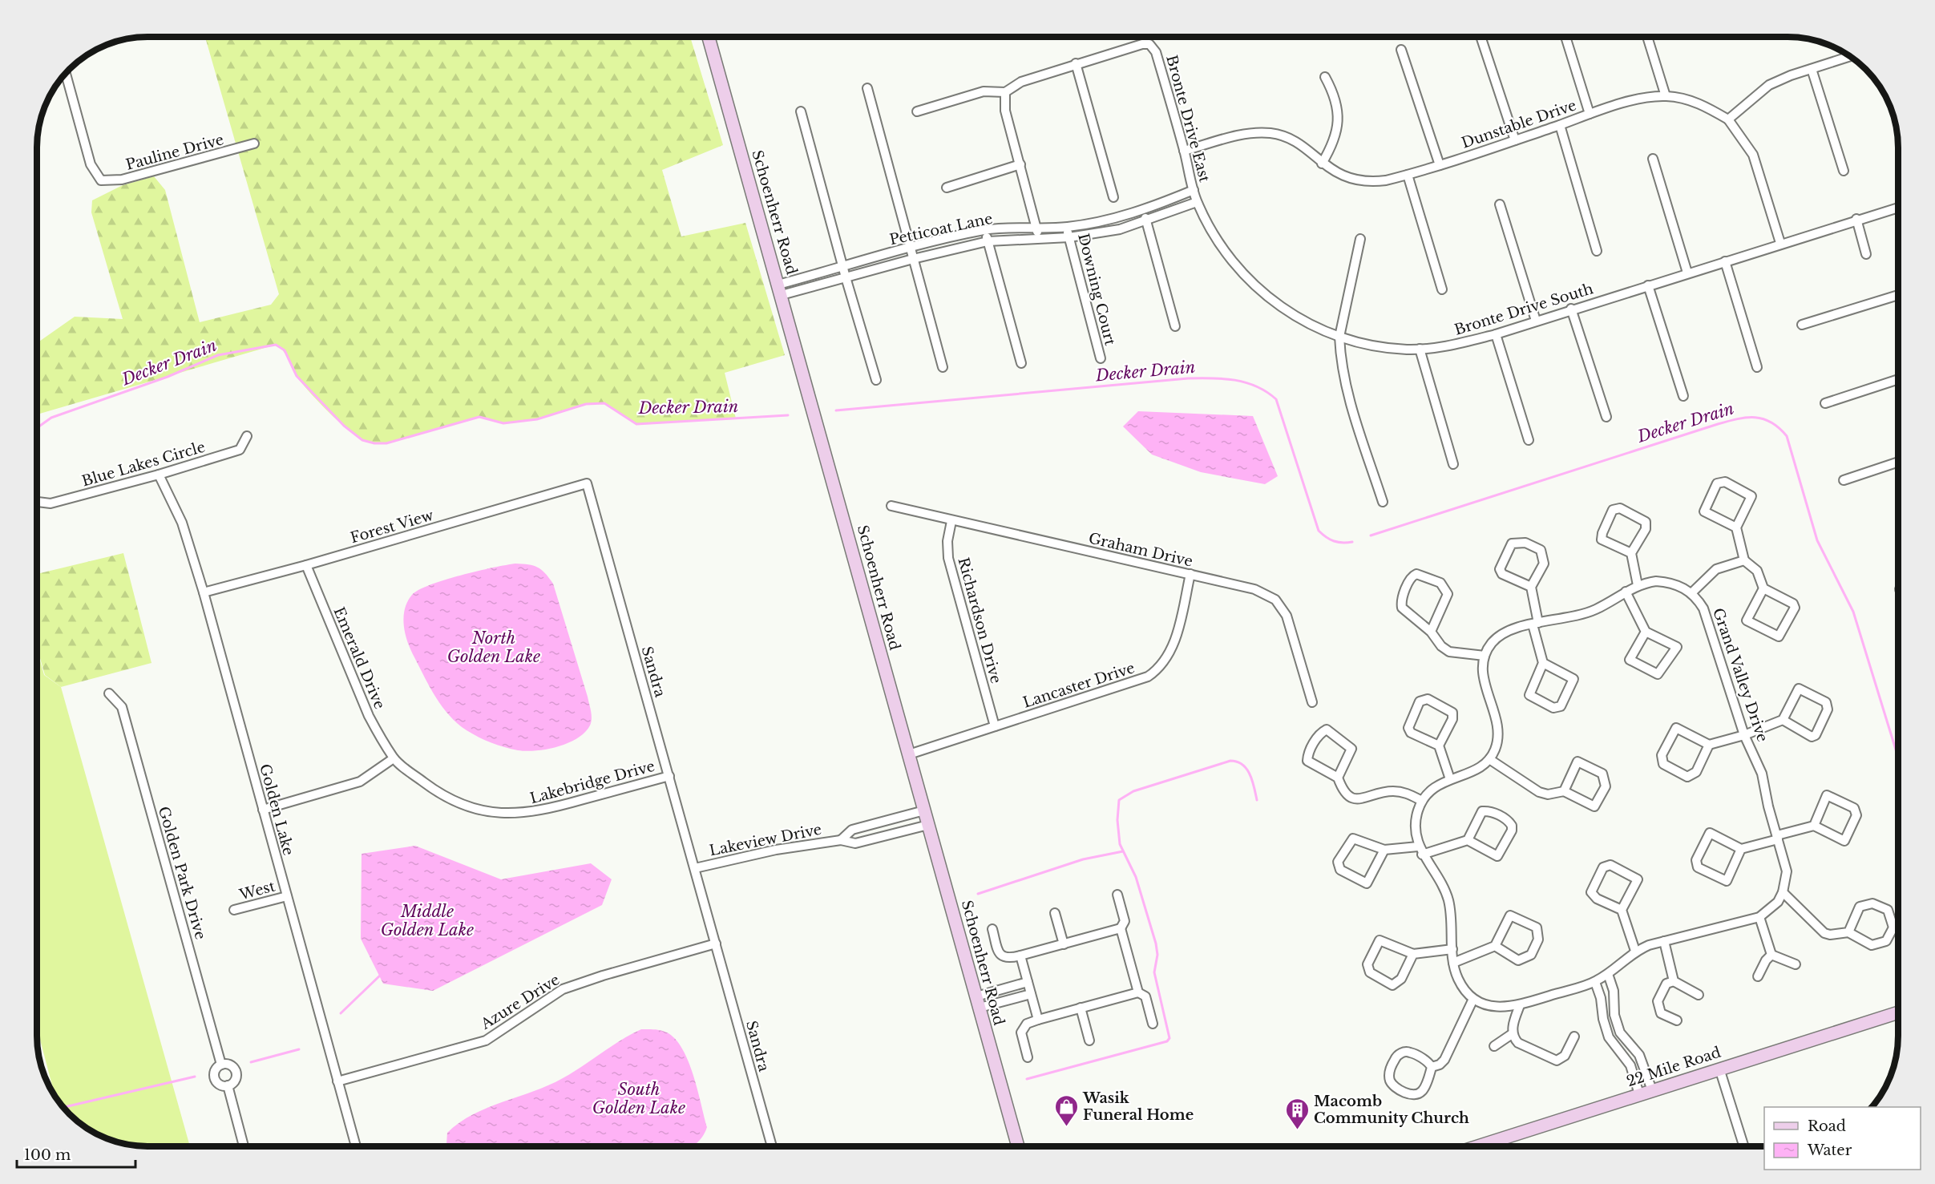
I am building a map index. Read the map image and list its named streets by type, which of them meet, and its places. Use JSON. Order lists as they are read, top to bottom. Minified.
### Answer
{"streets":{"street":["Bronte Drive East","Dunstable Drive","Pauline Drive","Schoenherr Road","Petticoat Lane","Downing Court","Bronte Drive South","Blue Lakes Circle","Forest View","Graham Drive","Richardson Drive","Emerald Drive","Sandra","Grand Valley Drive","Lancaster Drive","Lakebridge Drive","Golden Lake","Lakeview Drive","Golden Park Drive","West","Azure Drive","22 Mile Road"]},"crossings":[["Bronte Drive East","Dunstable Drive"],["Bronte Drive East","Petticoat Lane"],["Bronte Drive East","Bronte Drive South"],["Schoenherr Road","Petticoat Lane"],["Schoenherr Road","Lancaster Drive"],["Schoenherr Road","Lakeview Drive"],["Petticoat Lane","Downing Court"],["Petticoat Lane","Bronte Drive South"],["Blue Lakes Circle","Golden Lake"],["Forest View","Emerald Drive"],["Forest View","Sandra"],["Forest View","Golden Lake"],["Graham Drive","Richardson Drive"],["Graham Drive","Lancaster Drive"],["Richardson Drive","Lancaster Drive"],["Emerald Drive","Lakebridge Drive"],["Sandra","Lakebridge Drive"],["Sandra","Lakeview Drive"],["Sandra","Azure Drive"],["Golden Lake","West"],["Golden Lake","Azure Drive"]],"water":["Decker Drain","North Golden Lake","Middle Golden Lake","South Golden Lake"],"places":{"shop":["Wasik Funeral Home"],"building":["Macomb Community Church"]},"legend":["Road","Water"],"scale_bar":"100 m"}
